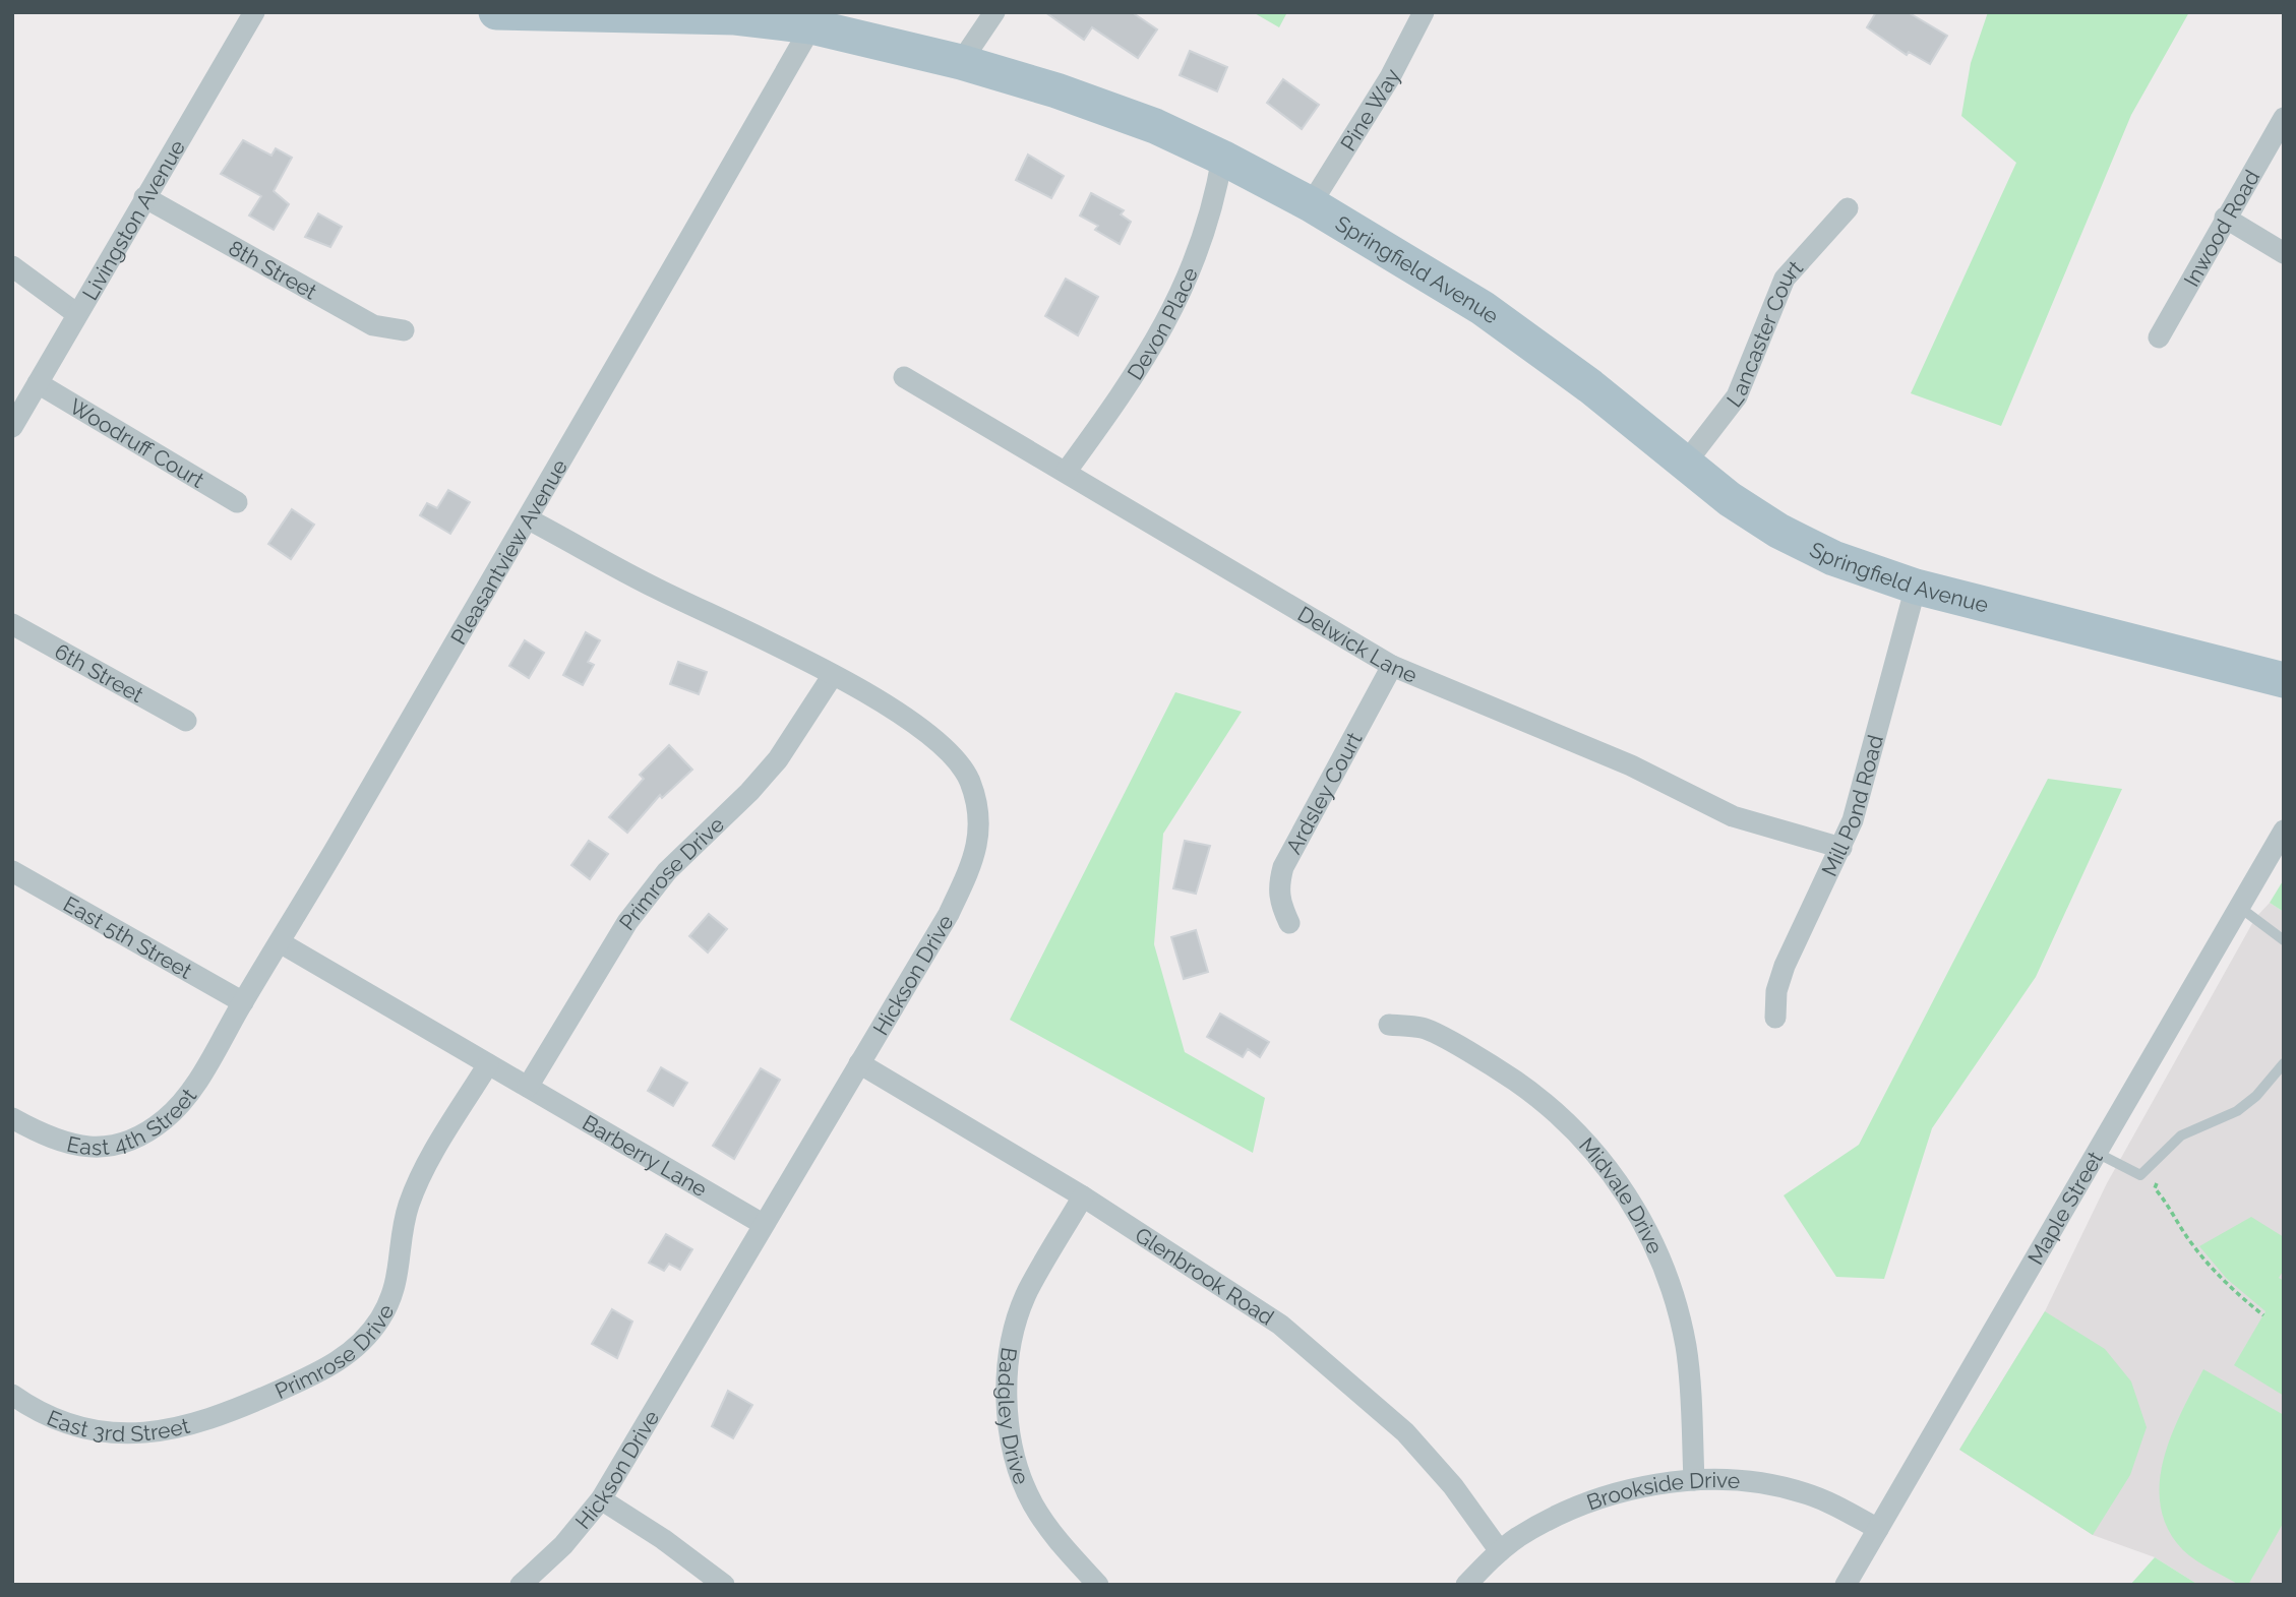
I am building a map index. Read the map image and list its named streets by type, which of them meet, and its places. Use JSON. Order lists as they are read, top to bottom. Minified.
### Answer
{"streets":{"main road":["Springfield Avenue"],"street":["Pine Way","Livingston Avenue","Inwood Road","8th Street","Devon Place","Lancaster Court","Woodruff Court","Pleasantview Avenue","Delwick Lane","6th Street","Ardsley Court","Mill Pond Road","Primrose Drive","East 5th Street","Hickson Drive","East 4th Street","Barberry Lane","Midvale Drive","Maple Street","Glenbrook Road","Badgley Drive","East 3rd Street","Brookside Drive"]},"crossings":[["Pine Way","Springfield Avenue"],["Livingston Avenue","8th Street"],["Livingston Avenue","Woodruff Court"],["Springfield Avenue","Devon Place"],["Springfield Avenue","Lancaster Court"],["Springfield Avenue","Pleasantview Avenue"],["Springfield Avenue","Mill Pond Road"],["Devon Place","Delwick Lane"],["Pleasantview Avenue","East 5th Street"],["Pleasantview Avenue","Hickson Drive"],["Pleasantview Avenue","East 4th Street"],["Delwick Lane","Ardsley Court"],["Delwick Lane","Mill Pond Road"],["Primrose Drive","Hickson Drive"],["Primrose Drive","Barberry Lane"],["Primrose Drive","East 3rd Street"],["Hickson Drive","Barberry Lane"],["Hickson Drive","Glenbrook Road"],["Midvale Drive","Brookside Drive"],["Maple Street","Brookside Drive"],["Glenbrook Road","Badgley Drive"],["Glenbrook Road","Brookside Drive"]]}
